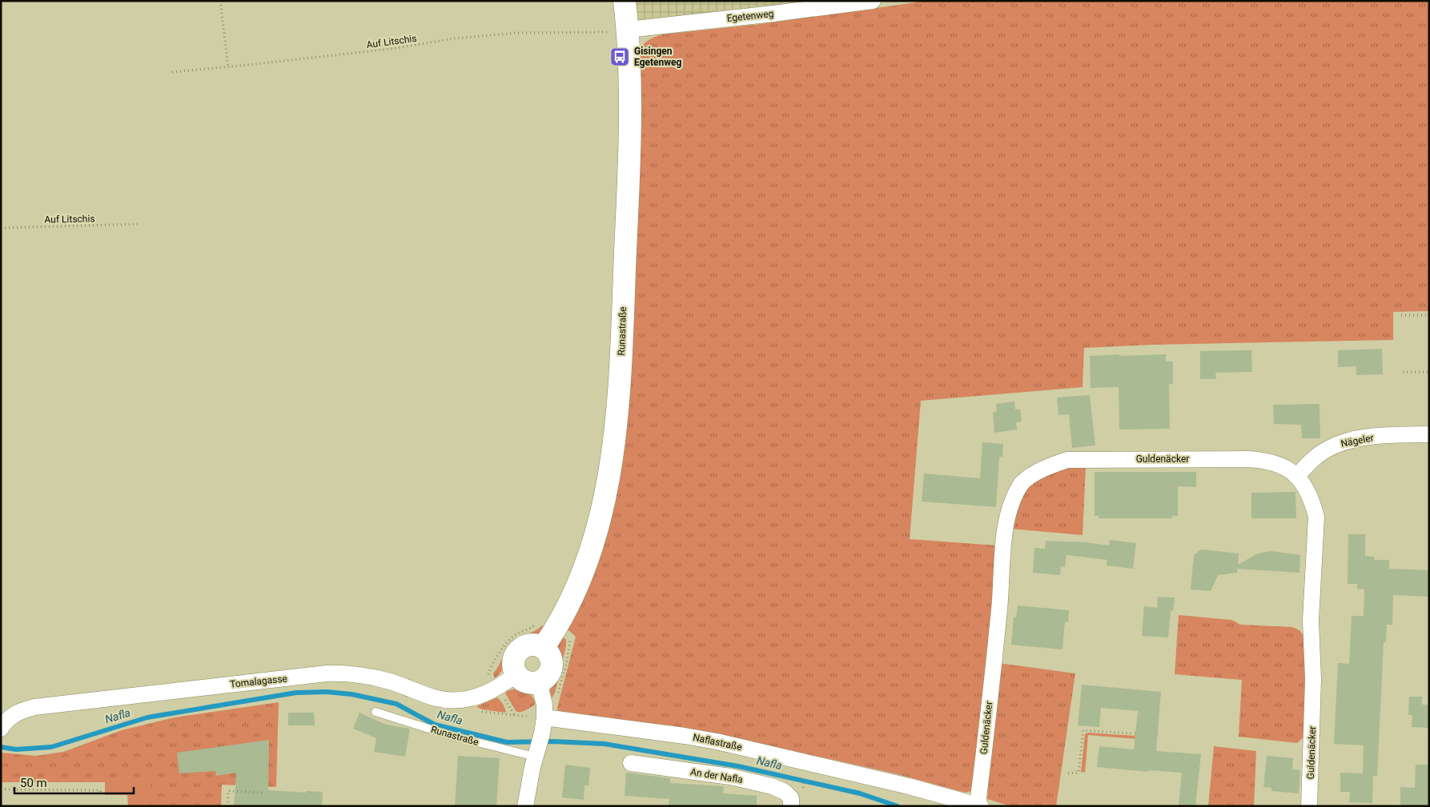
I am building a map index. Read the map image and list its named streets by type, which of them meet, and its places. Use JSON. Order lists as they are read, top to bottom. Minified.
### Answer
{"streets":{"street":["Egetenweg","Runastraße","Nägeler","Guldenäcker","Tomalagasse","Naflastraße","An der Nafla"],"path":["Auf Litschis"]},"crossings":[["Egetenweg","Auf Litschis"],["Egetenweg","Runastraße"],["Auf Litschis","Runastraße"],["Runastraße","Tomalagasse"],["Nägeler","Guldenäcker"],["Guldenäcker","Naflastraße"]],"water":["Nafla"],"places":{"bus stop":["Gisingen Egetenweg"]},"scale_bar":"50 m"}
